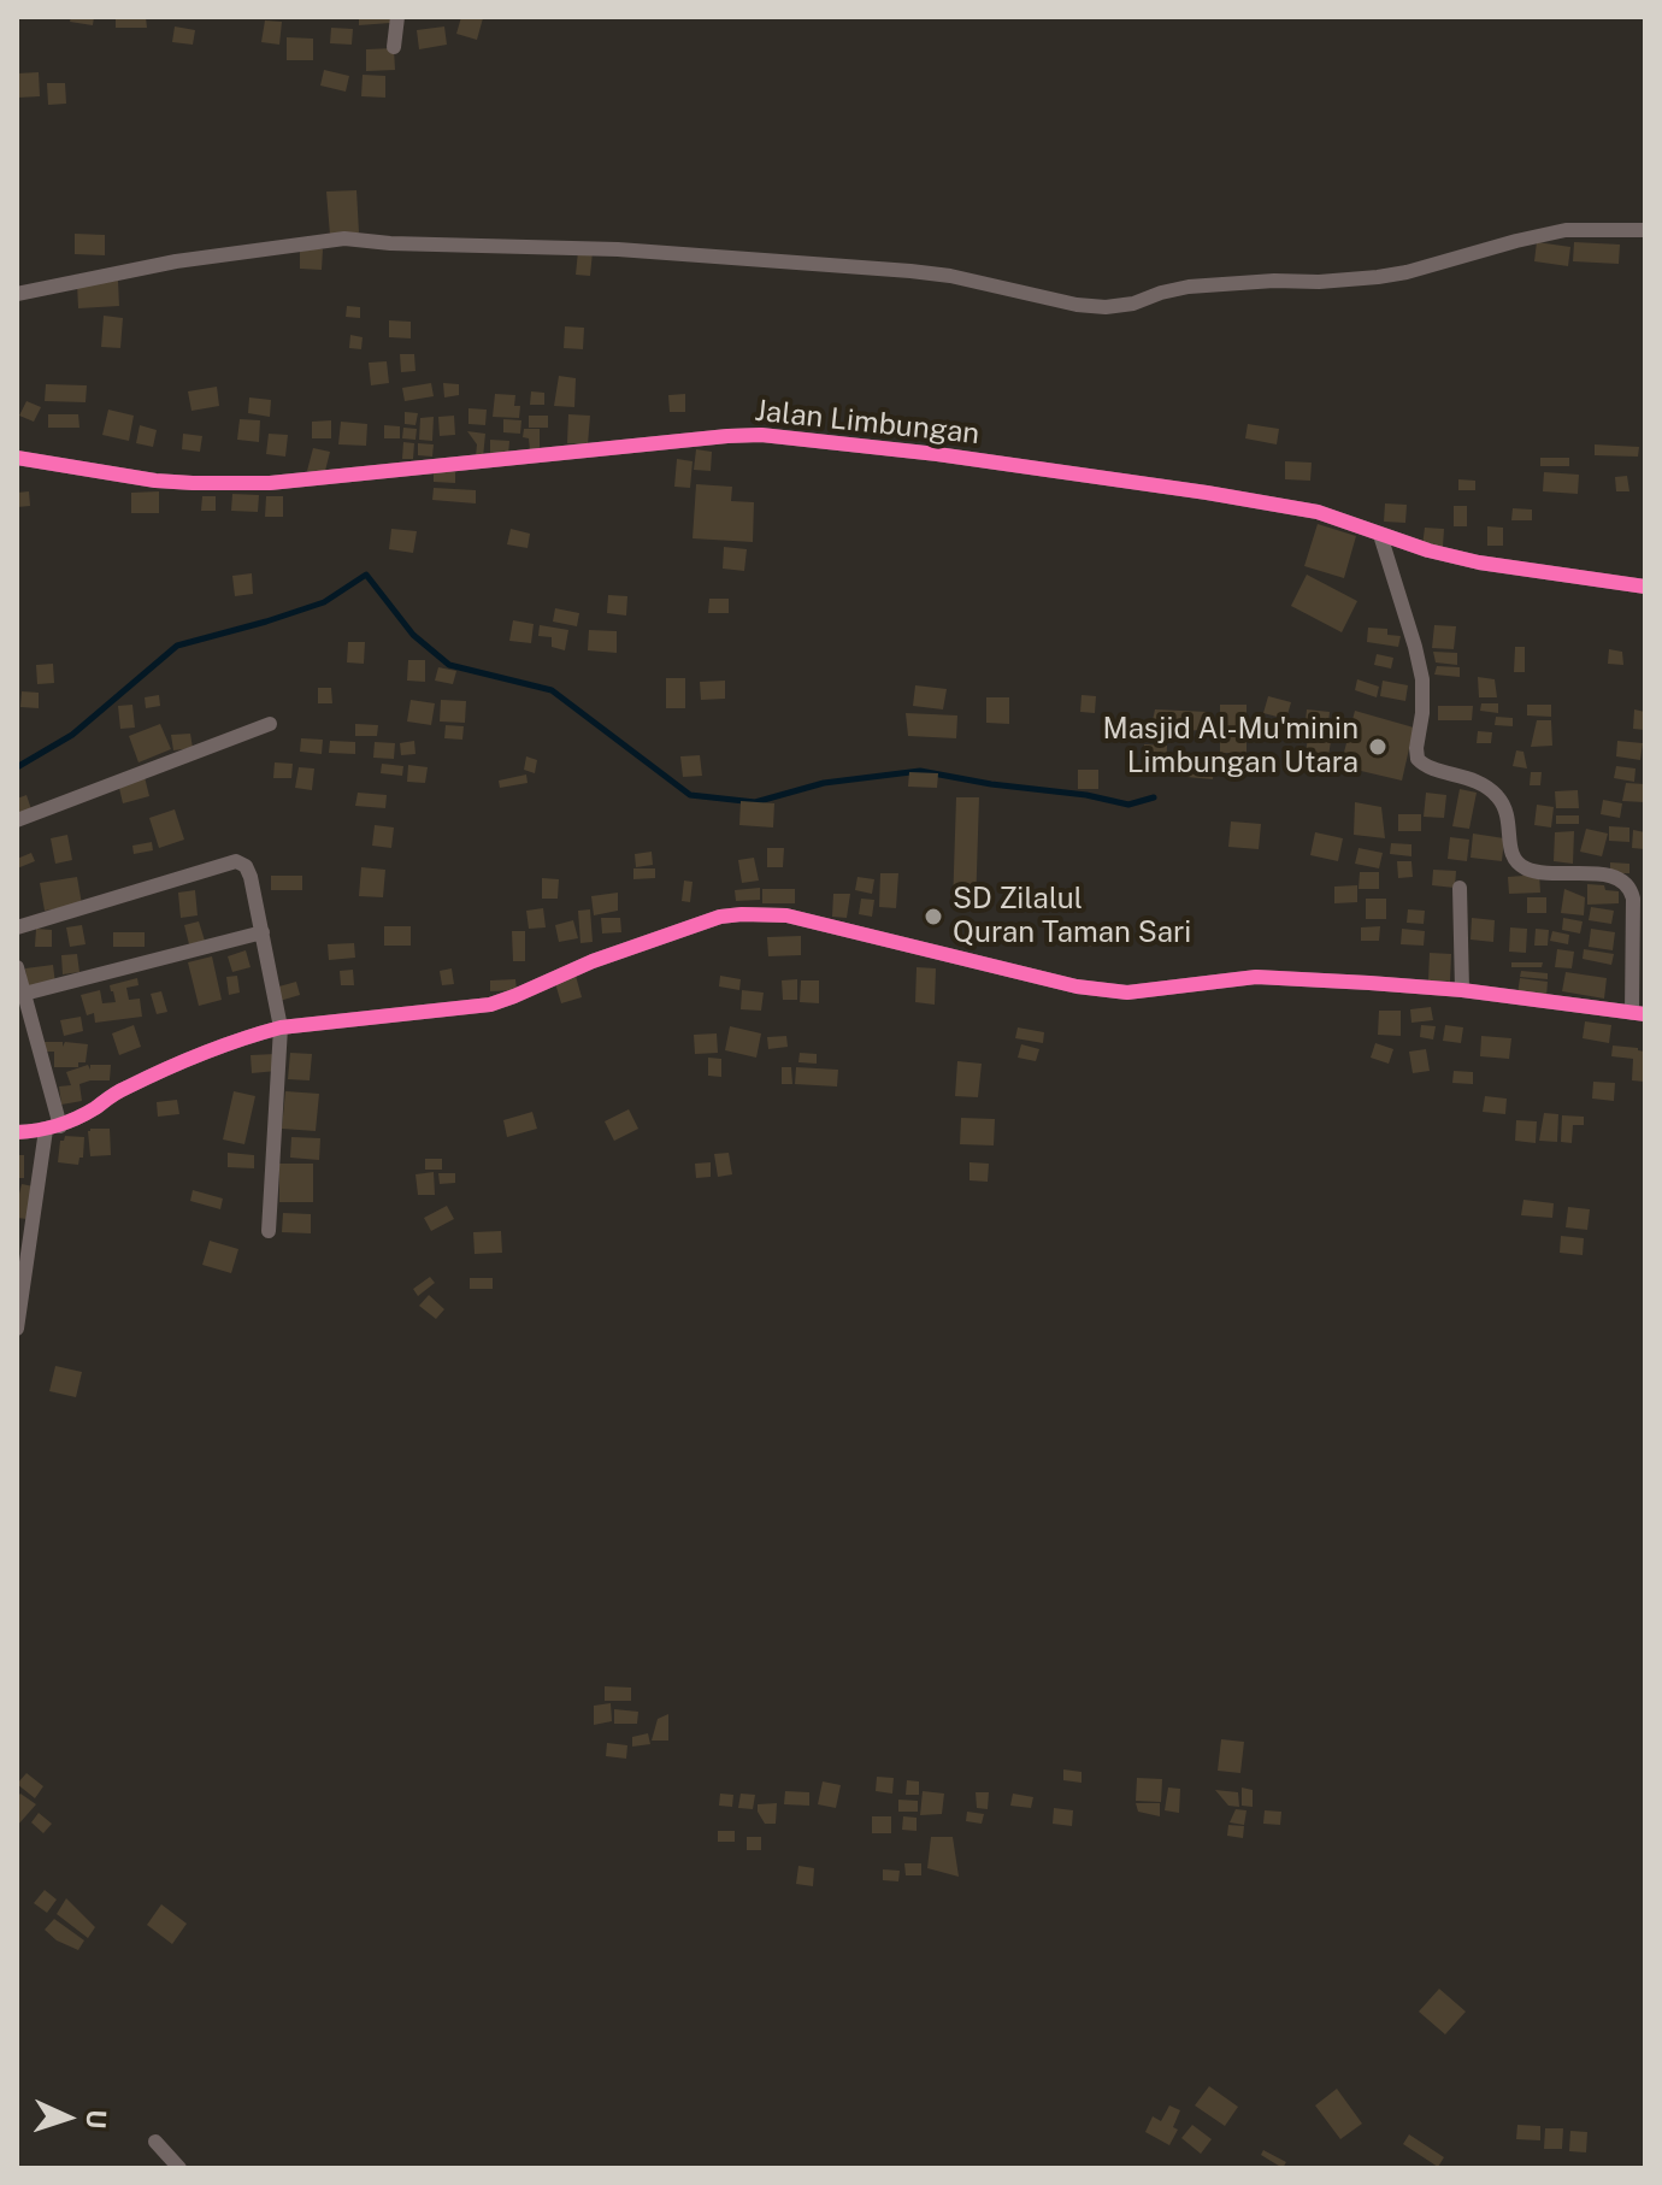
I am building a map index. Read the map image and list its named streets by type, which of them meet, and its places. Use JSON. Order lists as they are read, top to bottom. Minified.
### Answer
{"streets":{"street":["Jalan Limbungan"]},"places":["Masjid Al-Mu'minin Limbungan Utara","SD Zilalul Quran Taman Sari"],"north":"right"}
